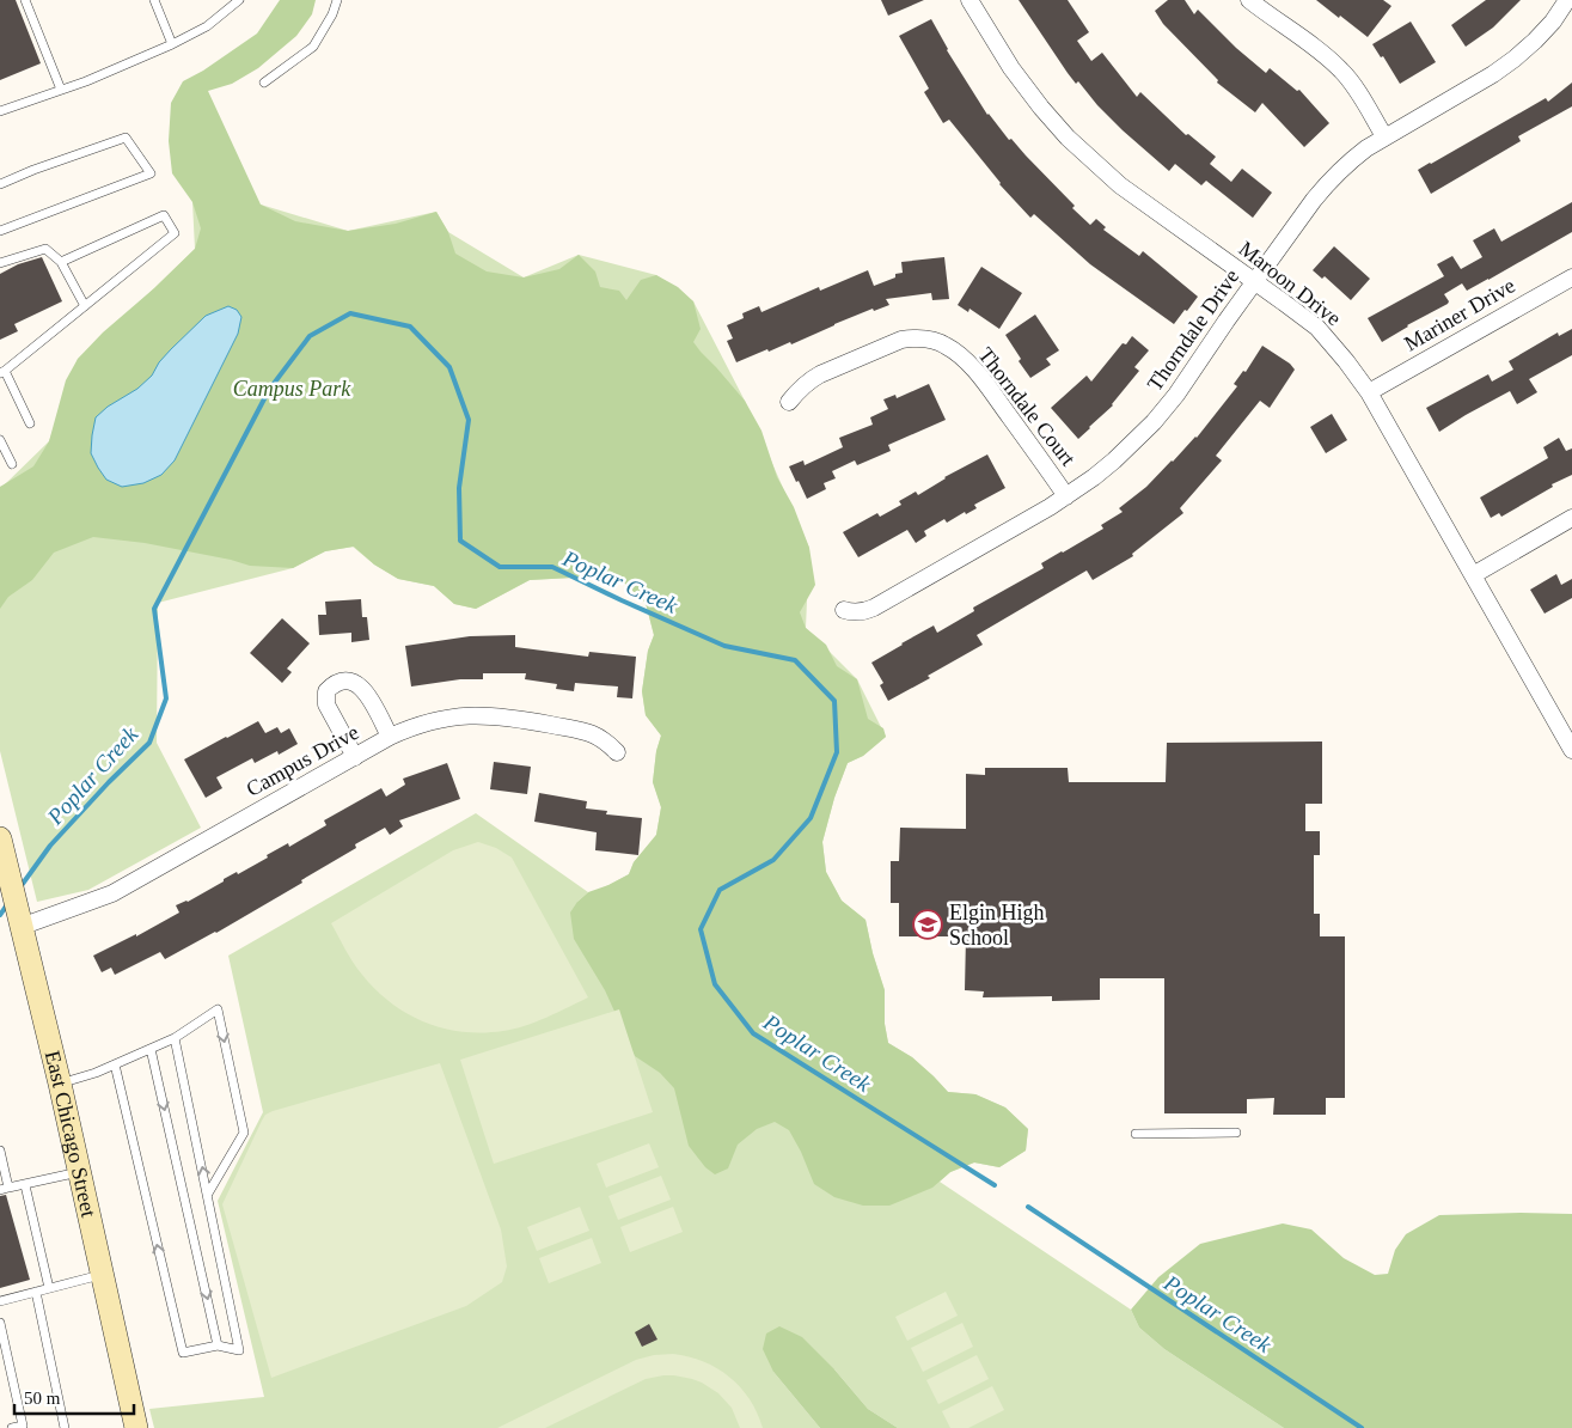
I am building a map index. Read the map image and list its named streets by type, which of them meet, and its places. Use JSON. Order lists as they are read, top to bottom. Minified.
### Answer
{"streets":{"main road":["East Chicago Street"],"street":["Maroon Drive","Mariner Drive","Thorndale Drive","Thorndale Court","Campus Drive"]},"crossings":[["Maroon Drive","Mariner Drive"],["Maroon Drive","Thorndale Drive"],["Thorndale Drive","Thorndale Court"],["Campus Drive","East Chicago Street"]],"water":["Poplar Creek"],"parks":["Campus Park"],"places":{"school or university":["Elgin High School"]},"scale_bar":"50 m"}
